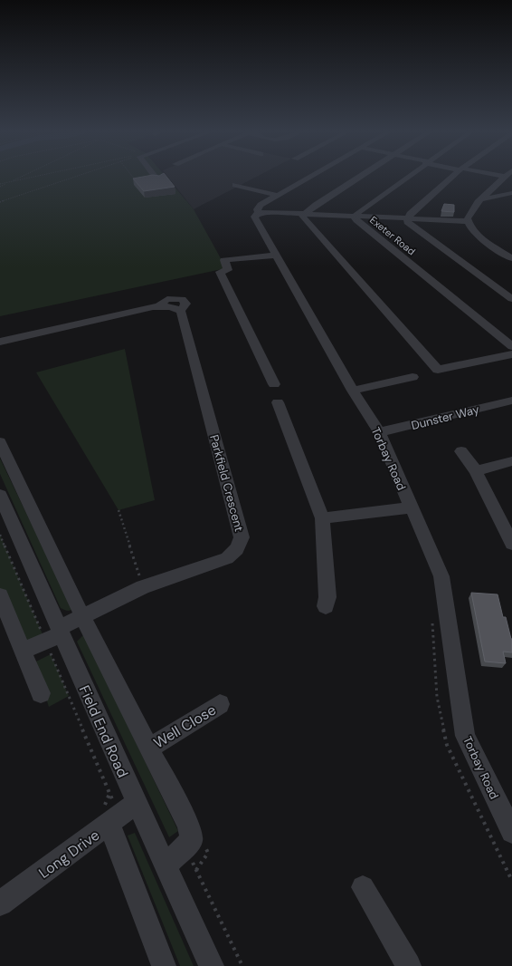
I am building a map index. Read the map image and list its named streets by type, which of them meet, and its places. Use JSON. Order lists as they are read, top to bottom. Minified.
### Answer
{"streets":{"street":["Exeter Road","Dunster Way","Torbay Road","Parkfield Crescent","Well Close","Field End Road","Long Drive"]},"crossings":[["Dunster Way","Torbay Road"],["Parkfield Crescent","Field End Road"],["Field End Road","Long Drive"]]}
